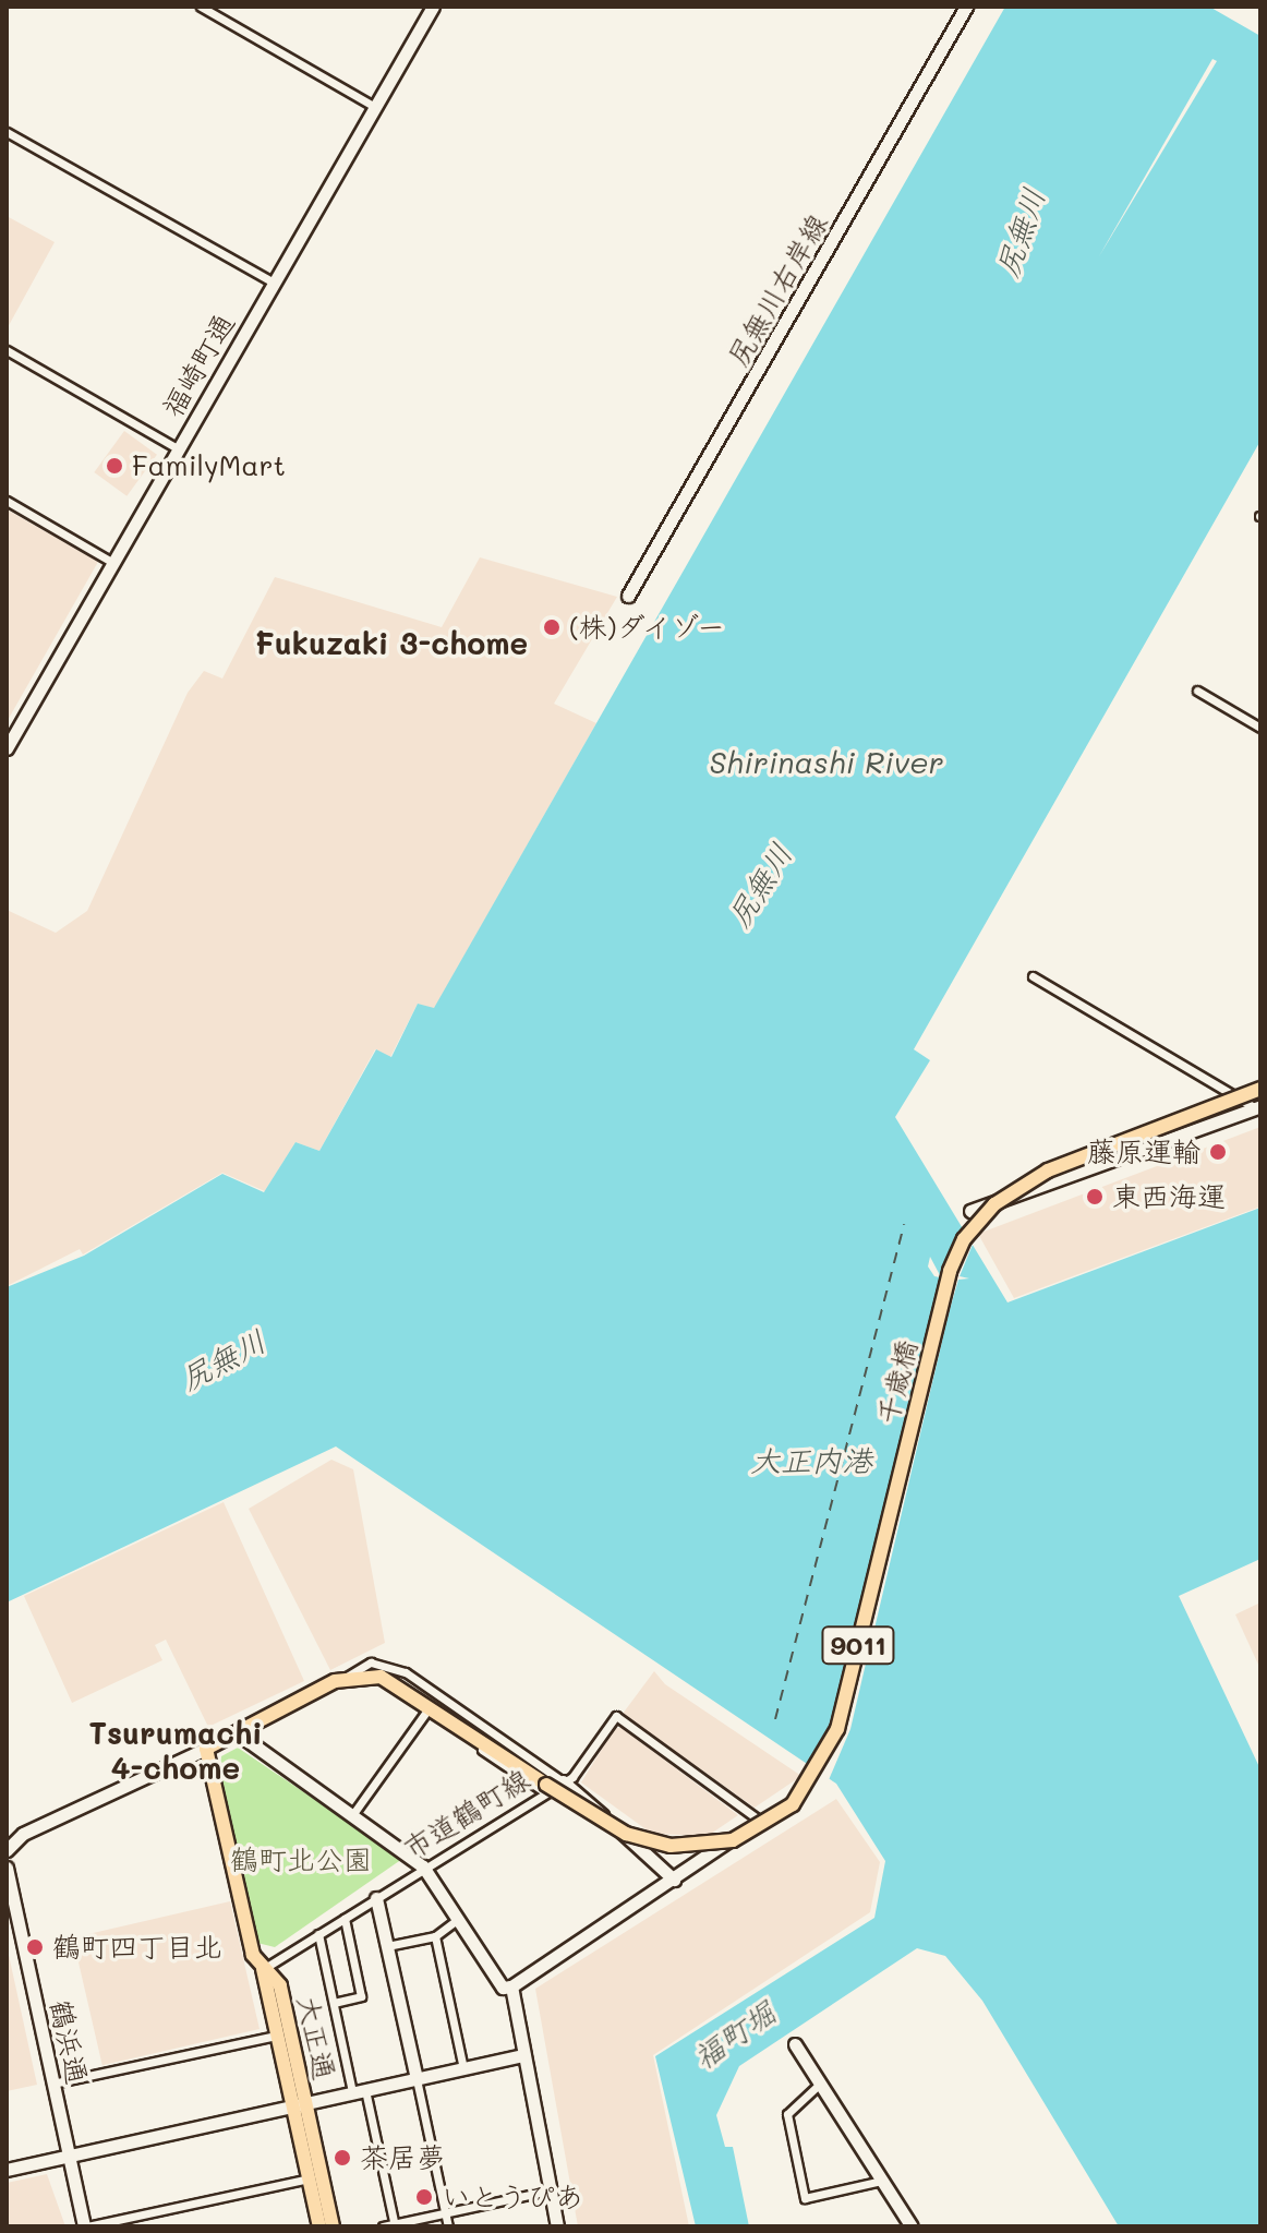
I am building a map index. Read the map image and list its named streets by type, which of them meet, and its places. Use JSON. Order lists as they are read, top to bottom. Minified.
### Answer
{"streets":{"main road":["千歳橋","9011","大正通"],"street":["尻無川右岸線","福崎町通","市道鶴町線","鶴浜通"]},"crossings":[["市道鶴町線","大正通"]],"districts":["Fukuzaki 3-chome","Tsurumachi 4-chome"],"water":["尻無川","Shirinashi River","大正内港","福町堀"],"parks":["鶴町北公園"],"places":["FamilyMart","(株)ダイゾー","藤原運輸","東西海運","鶴町四丁目北","茶居夢","いとうぴあ"]}
